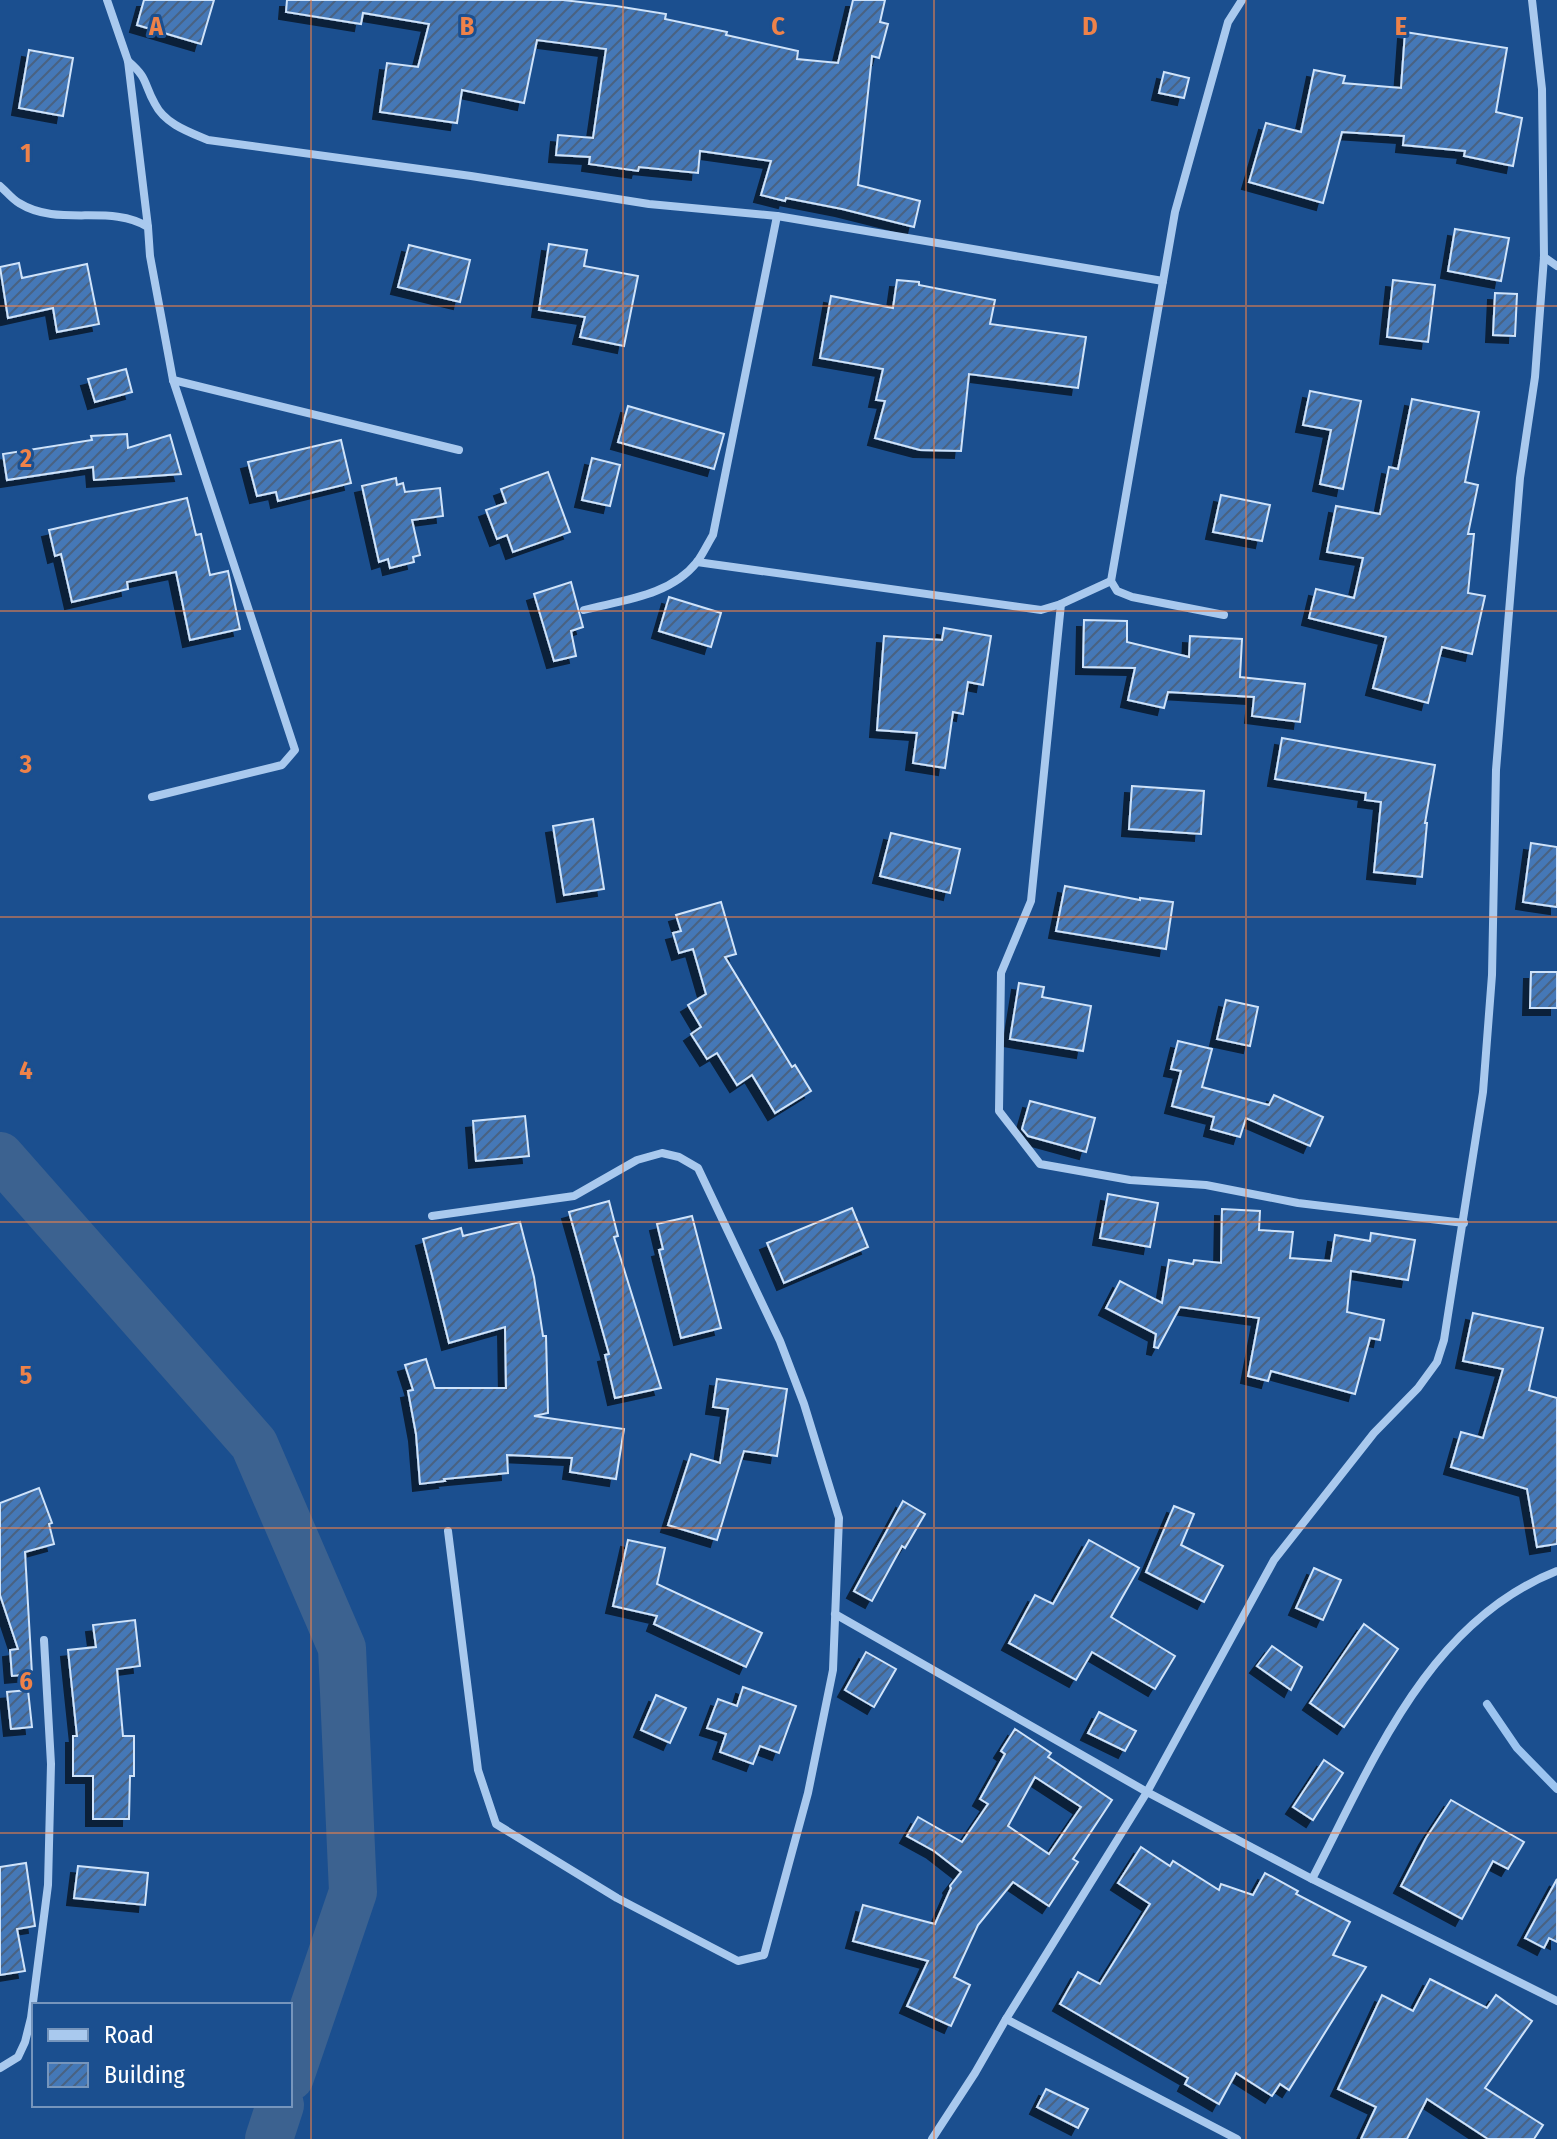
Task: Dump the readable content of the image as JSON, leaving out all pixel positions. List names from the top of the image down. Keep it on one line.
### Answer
{"legend":["Road","Building"],"grid":{"columns":["A","B","C","D","E"],"rows":["1","2","3","4","5","6"]}}
